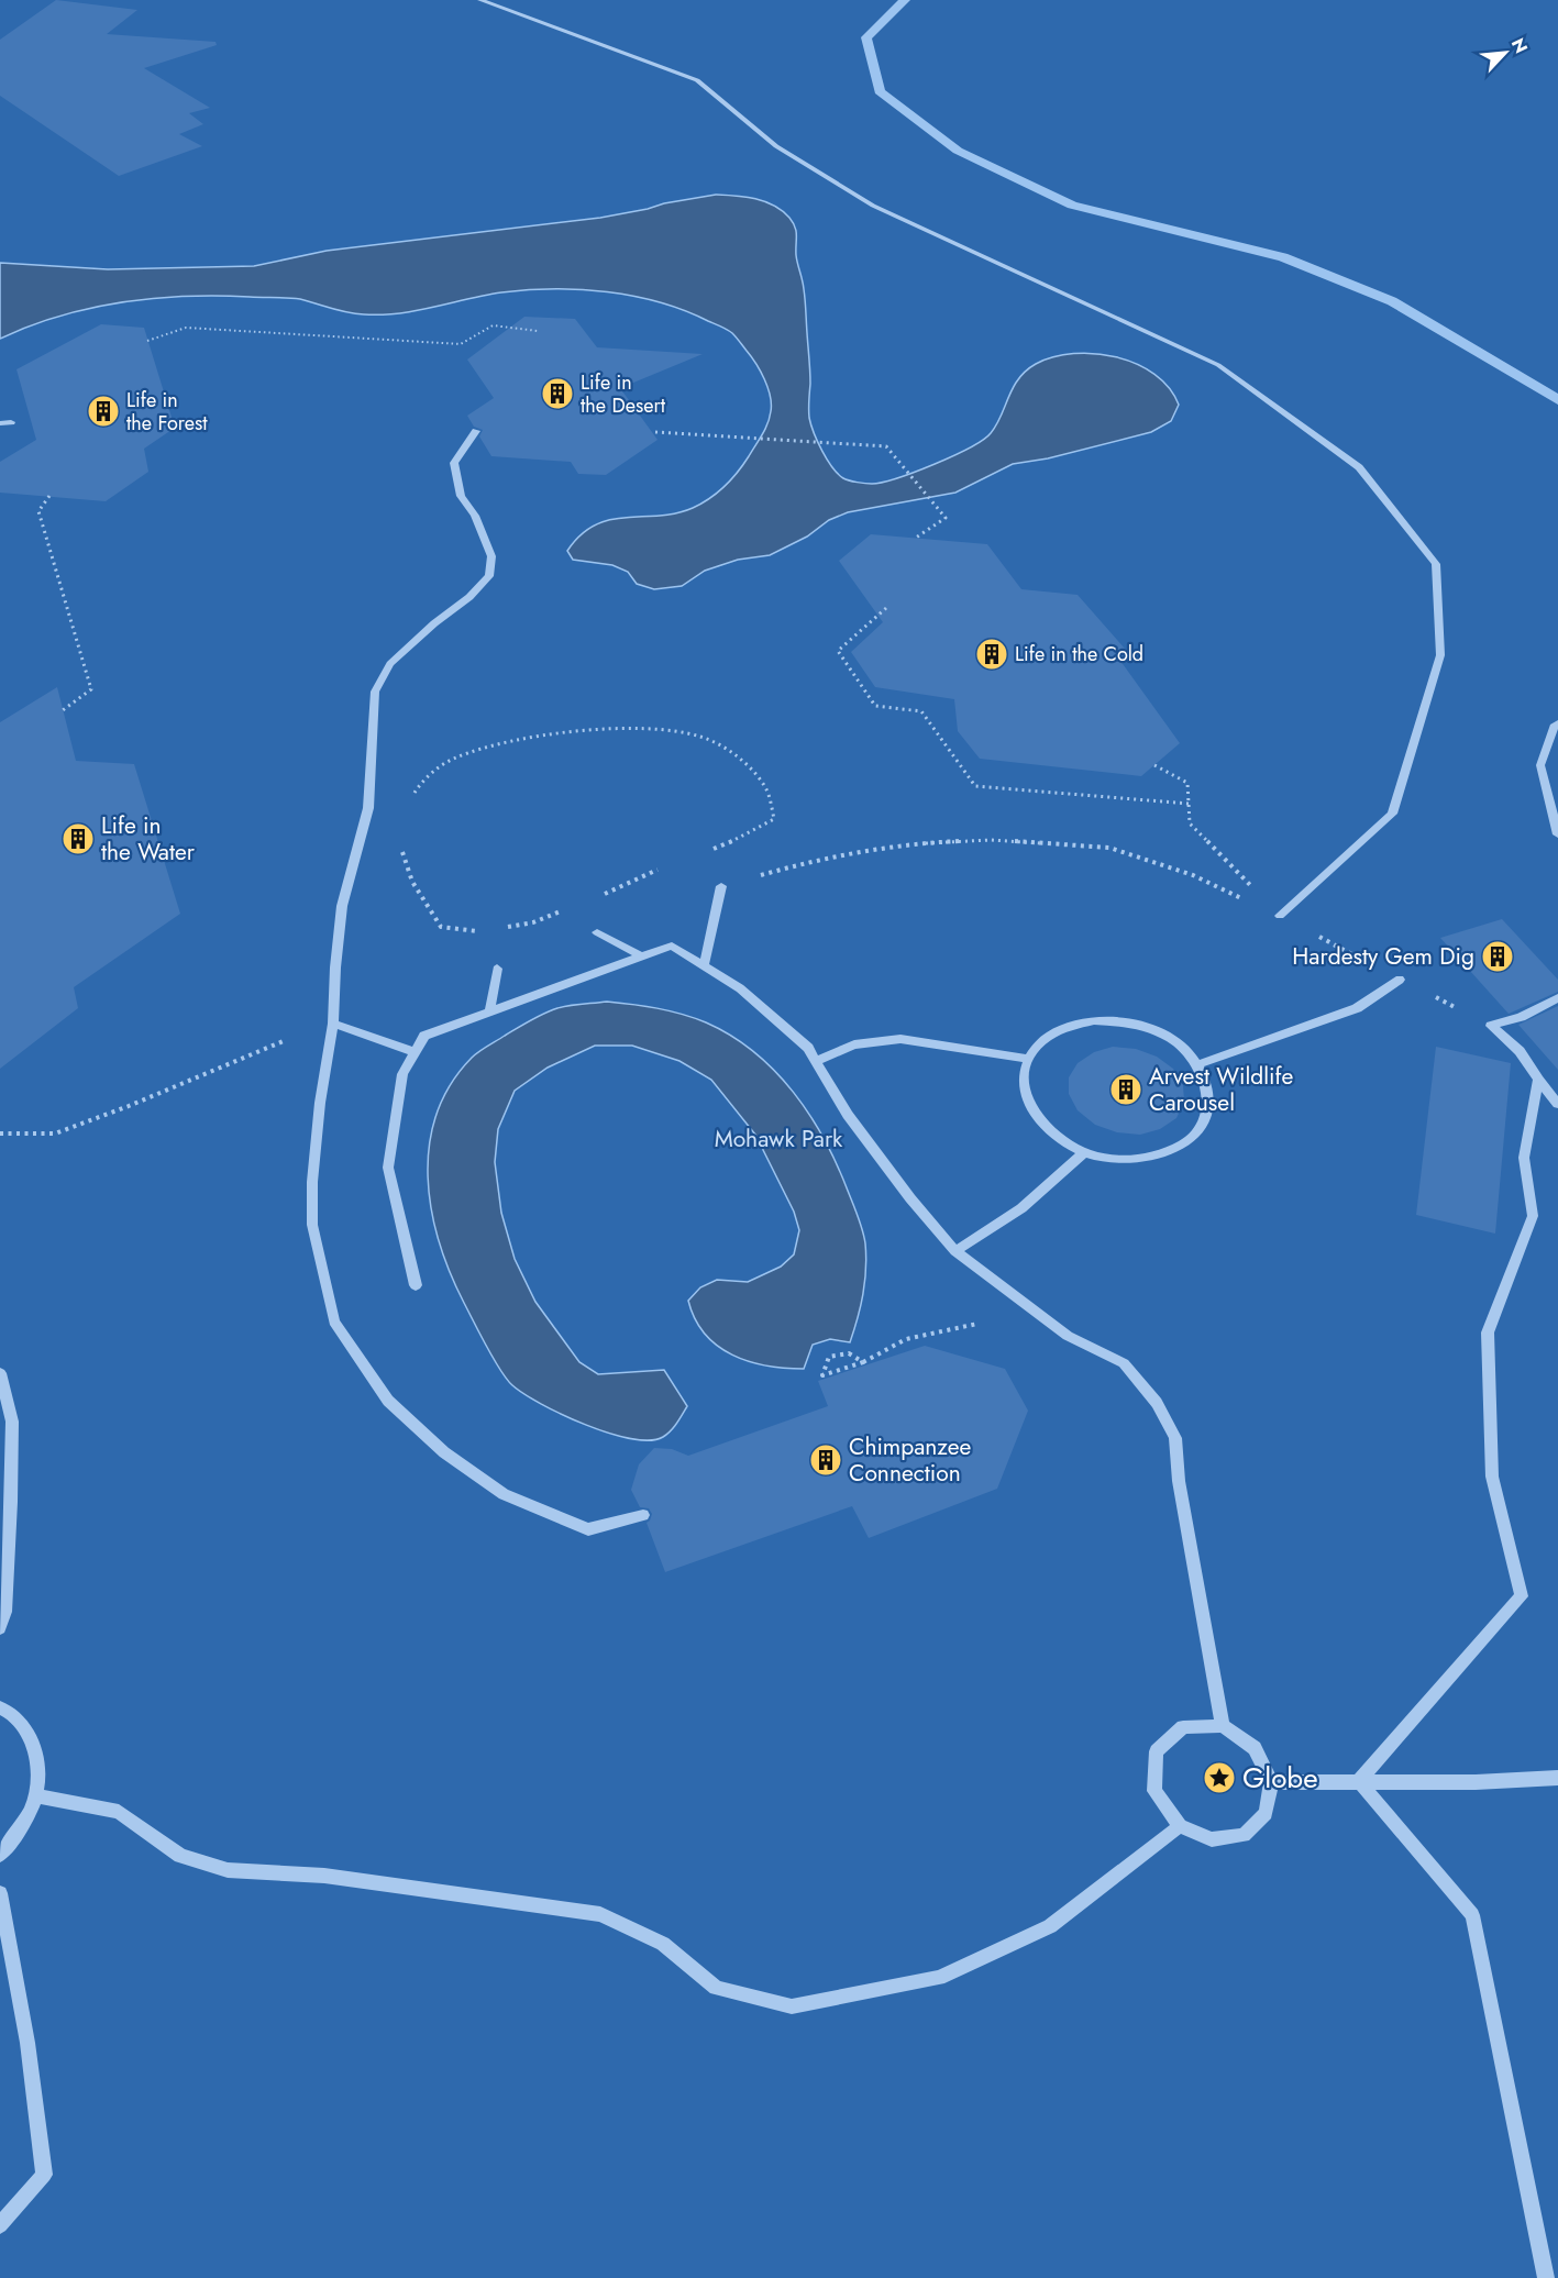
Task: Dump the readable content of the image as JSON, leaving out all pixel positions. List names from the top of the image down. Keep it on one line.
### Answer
{"parks":["Mohawk Park"],"places":{"building":["Life in the Desert","Life in the Forest","Life in the Cold","Life in the Water","Hardesty Gem Dig","Arvest Wildlife Carousel","Chimpanzee Connection"],"place":["Globe"]},"north":"top right"}
